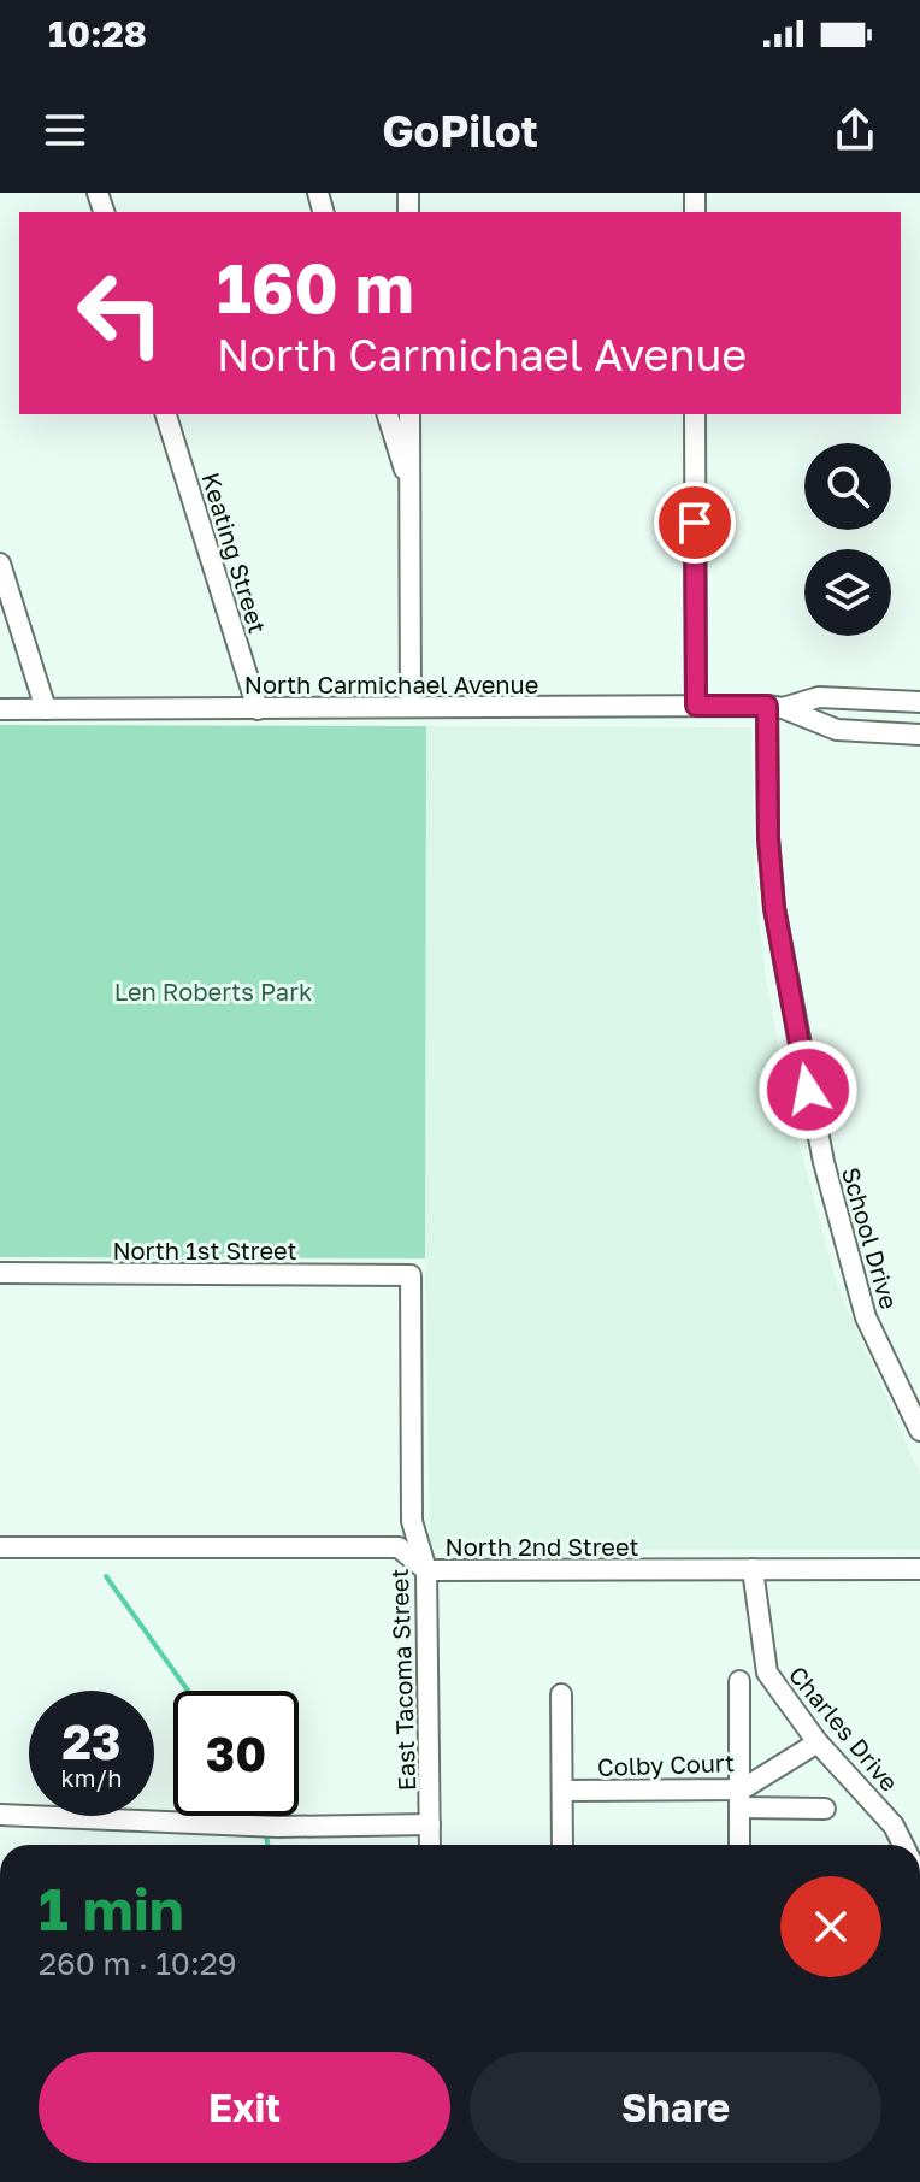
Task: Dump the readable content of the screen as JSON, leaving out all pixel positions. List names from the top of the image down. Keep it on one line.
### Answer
{"streets":{"street":["Keating Street","North Carmichael Avenue","School Drive","North 1st Street","North 2nd Street","East Tacoma Street","Charles Drive","Colby Court"]},"crossings":[["Keating Street","North Carmichael Avenue"],["North Carmichael Avenue","School Drive"],["North 1st Street","East Tacoma Street"],["North 2nd Street","East Tacoma Street"],["North 2nd Street","Charles Drive"],["Charles Drive","Colby Court"]],"parks":["Len Roberts Park"],"page":{"status":"10:28","header":"GoPilot","turn":["160 m","North Carmichael Avenue"],"speed":"23 km/h","limit":"30","heading":["1 min","260 m · 10:29"],"buttons":["Exit","Share"]}}
